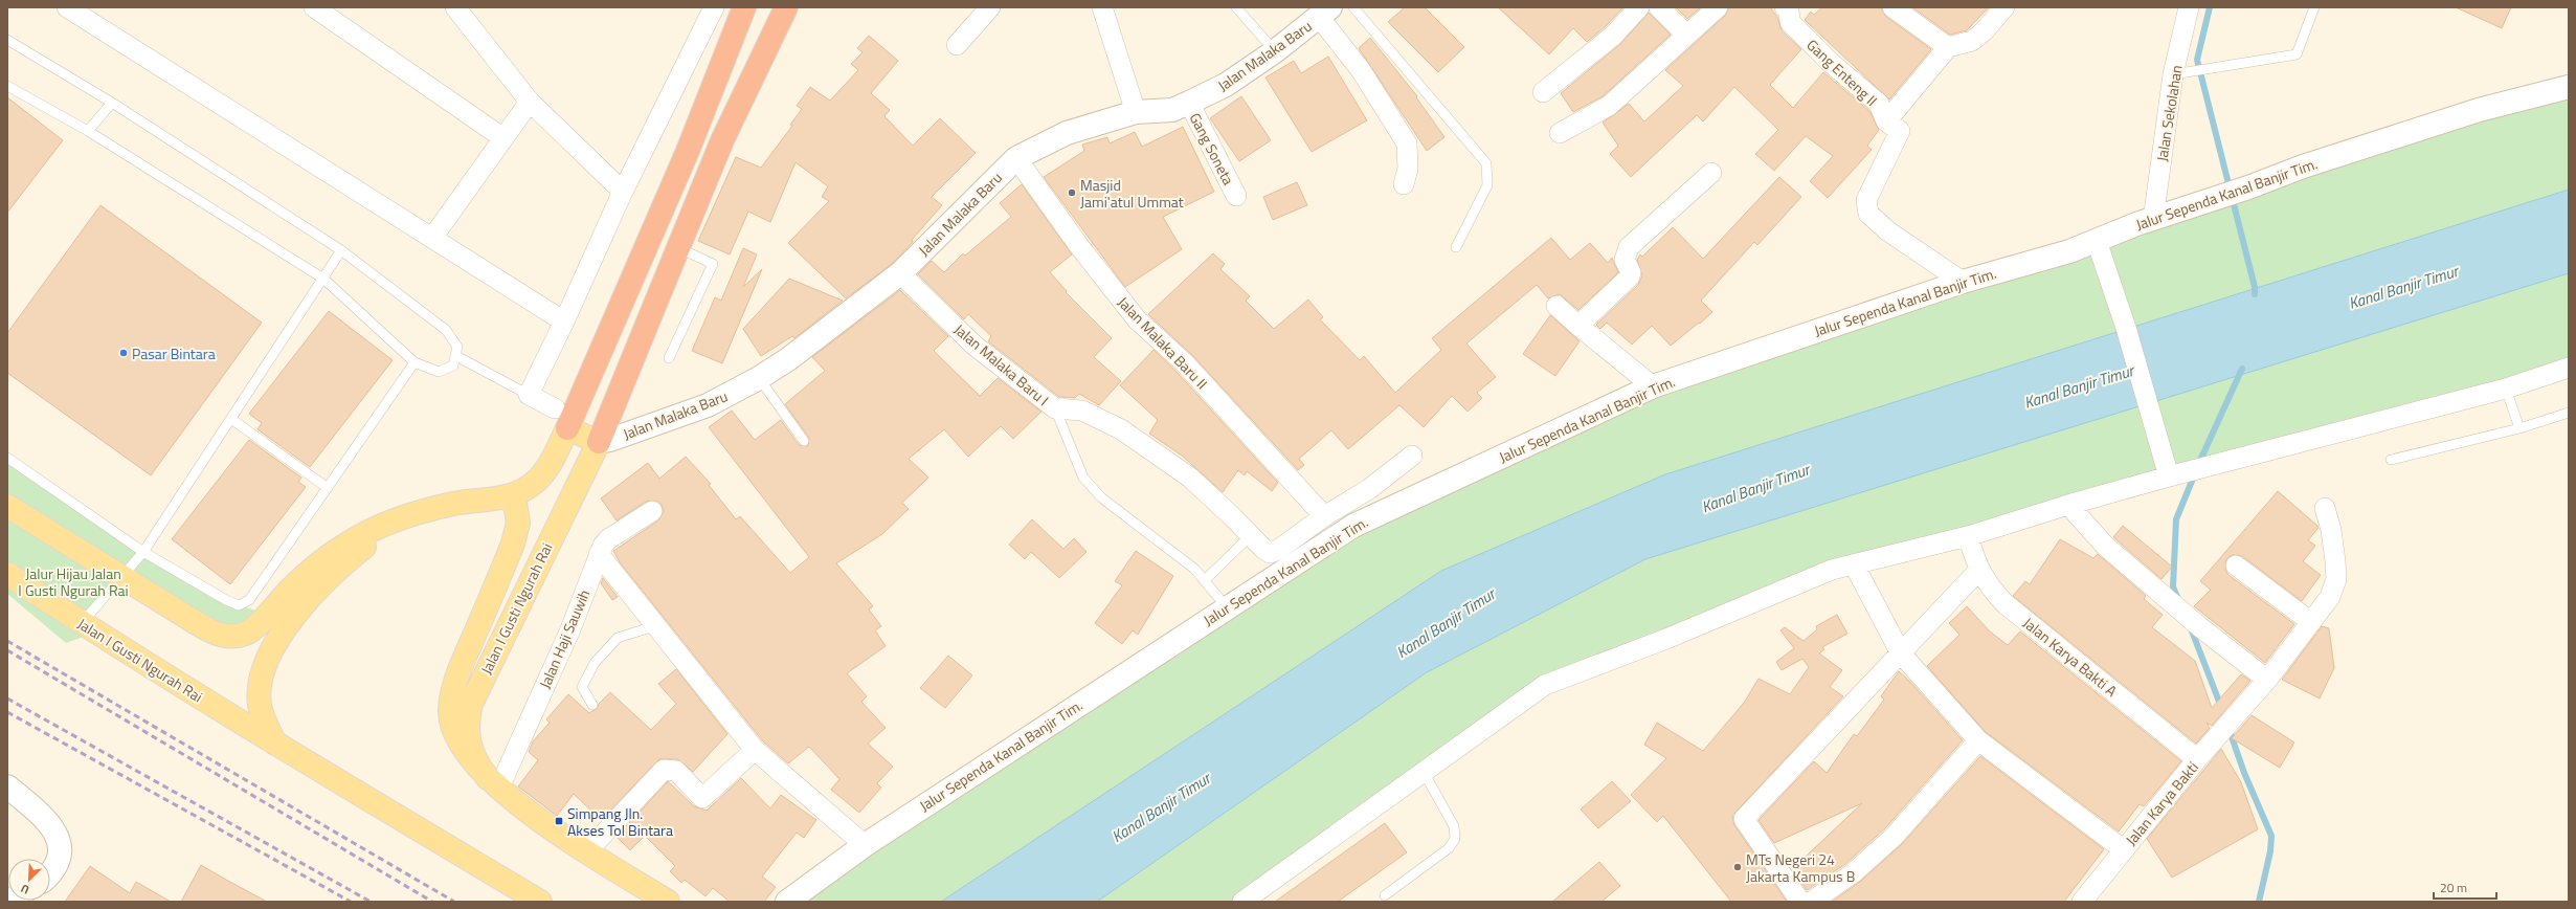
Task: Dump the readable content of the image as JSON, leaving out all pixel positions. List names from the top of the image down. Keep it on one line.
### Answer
{"streets":{"main road":["Jalan I Gusti Ngurah Rai"],"street":["Jalan Malaka Baru","Gang Enteng II","Jalan Sekolahan","Gang Soneta","Jalur Sependa Kanal Banjir Tim.","Jalan Malaka Baru II","Jalan Malaka Baru I","Jalan Haji Sauwih","Jalan Karya Bakti A","Jalan Karya Bakti"]},"crossings":[["Jalan Malaka Baru","Gang Soneta"],["Jalan Malaka Baru","Jalan Malaka Baru II"],["Jalan Malaka Baru","Jalan Malaka Baru I"],["Jalan Malaka Baru","Jalan I Gusti Ngurah Rai"],["Gang Enteng II","Jalur Sependa Kanal Banjir Tim."],["Jalan Sekolahan","Jalur Sependa Kanal Banjir Tim."],["Jalur Sependa Kanal Banjir Tim.","Jalan Malaka Baru I"],["Jalan I Gusti Ngurah Rai","Jalan Haji Sauwih"],["Jalan Karya Bakti A","Jalan Karya Bakti"]],"water":["Kanal Banjir Timur"],"parks":["Jalur Hijau Jalan I Gusti Ngurah Rai"],"places":{"other":["Masjid Jami'atul Ummat","Pasar Bintara","MTs Negeri 24 Jakarta Kampus B"],"transit":["Simpang Jln. Akses Tol Bintara"]},"scale_bar":"20 m","north":"bottom left"}
